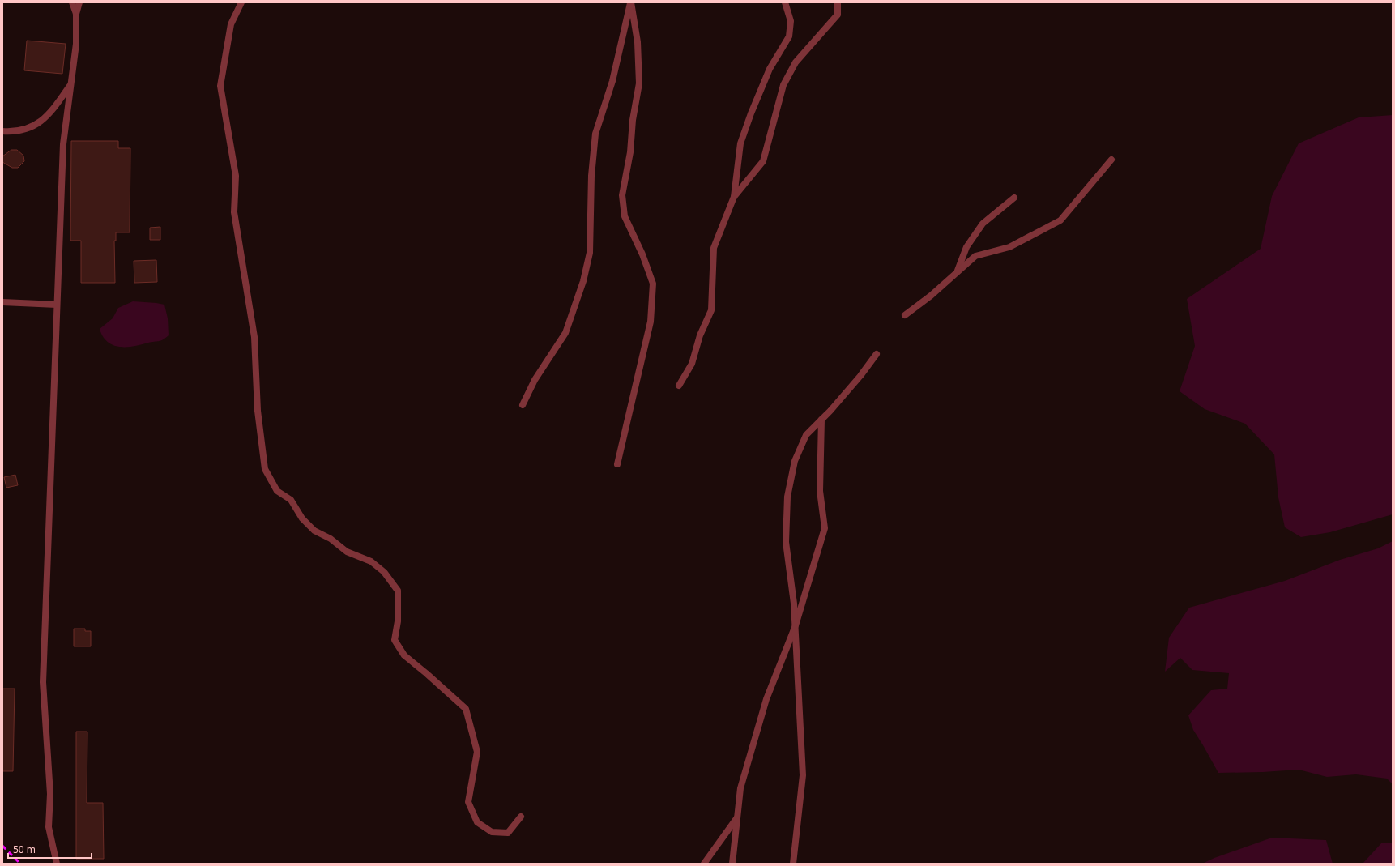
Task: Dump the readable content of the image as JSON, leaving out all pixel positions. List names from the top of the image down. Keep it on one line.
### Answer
{"scale_bar":"50 m"}
